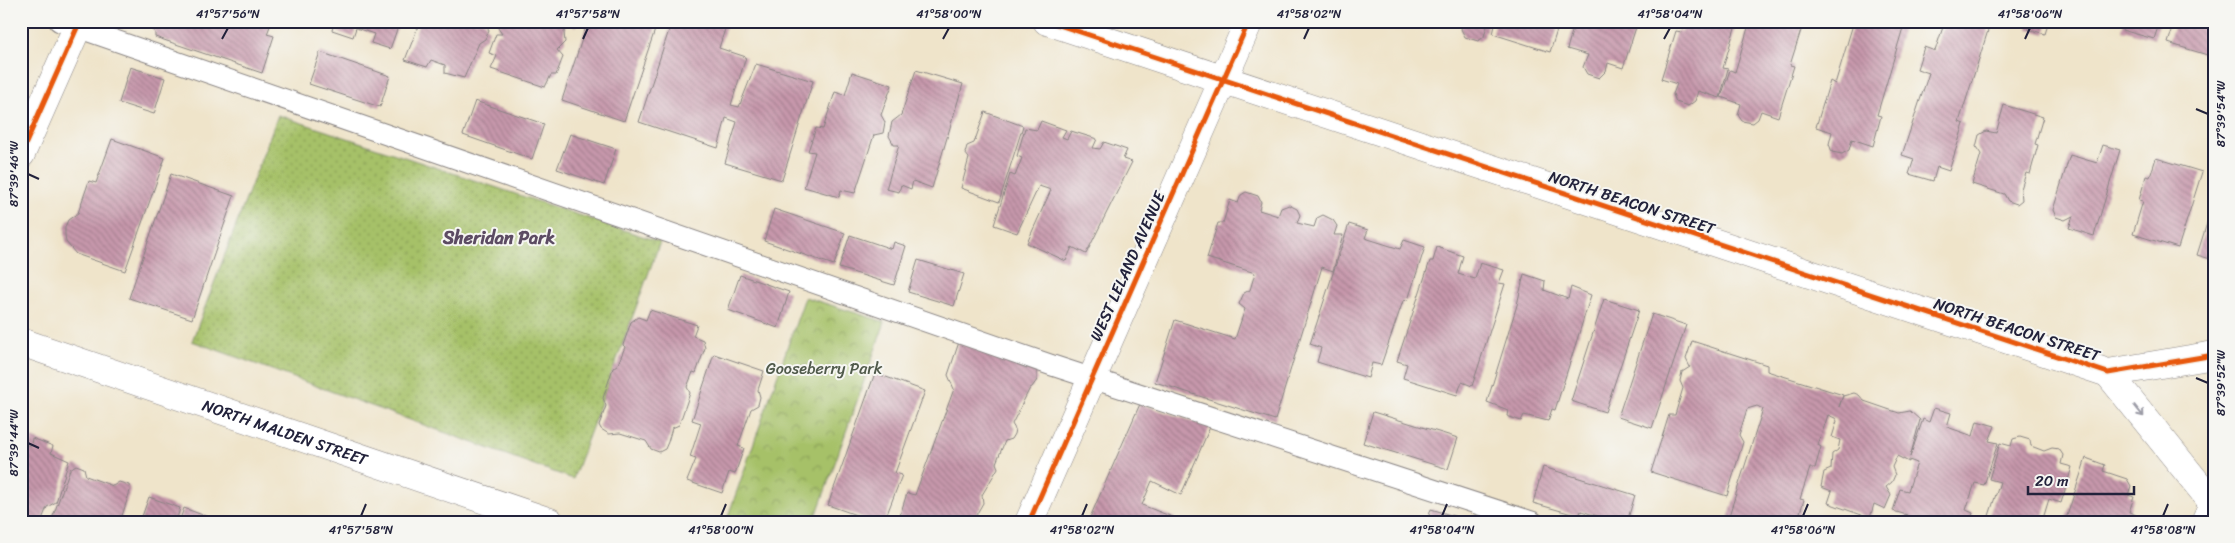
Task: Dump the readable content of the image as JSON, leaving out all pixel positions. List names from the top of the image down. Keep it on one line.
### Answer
{"streets":{"street":["NORTH BEACON STREET","WEST LELAND AVENUE","NORTH MALDEN STREET"]},"crossings":[["NORTH BEACON STREET","WEST LELAND AVENUE"]],"districts":["Sheridan Park"],"parks":["Gooseberry Park"],"scale_bar":"20 m","coordinates":["41°57'56\"N","41°57'58\"N","41°58'00\"N","41°58'02\"N","41°58'04\"N","41°58'06\"N","87°39'54\"W","87°39'46\"W","87°39'52\"W","87°39'44\"W","41°58'08\"N"]}
